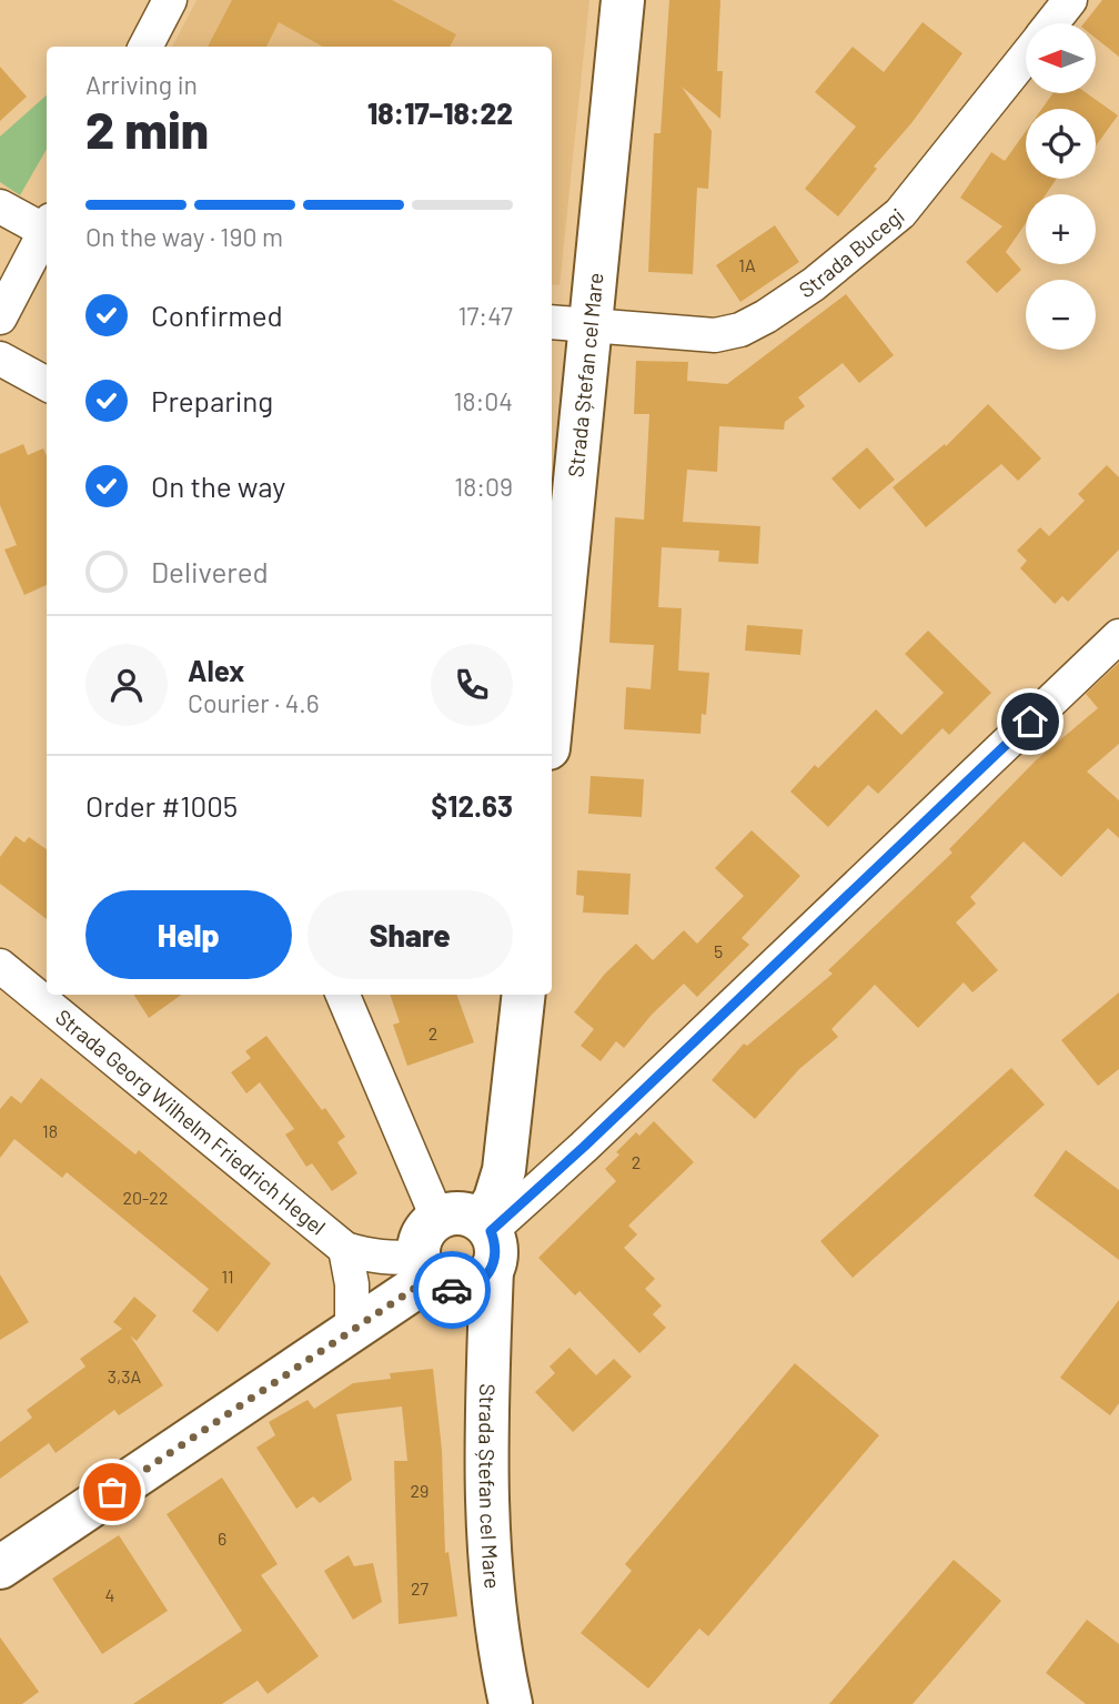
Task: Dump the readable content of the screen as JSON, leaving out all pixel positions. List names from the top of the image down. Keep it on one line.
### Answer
{"streets":{"main road":["Strada Ștefan cel Mare"],"street":["Strada Bucegi","Strada Georg Wilhelm Friedrich Hegel"]},"crossings":[["Strada Bucegi","Strada Ștefan cel Mare"],["Strada Ștefan cel Mare","Strada Georg Wilhelm Friedrich Hegel"]],"house_numbers":["1A","5","2","18","2","20-22","11","3,3A","29","6","27","4"],"north":"left","page":{"map_buttons":["+","−"],"heading":["2 min","Arriving in","18:17–18:22"],"panel":["Alex","Courier · 4.6","Order #1005","$12.63"],"bar":"On the way · 190 m","list":[["Confirmed","17:47"],["Preparing","18:04"],["On the way","18:09"],"Delivered"],"buttons":["Help","Share"]}}
